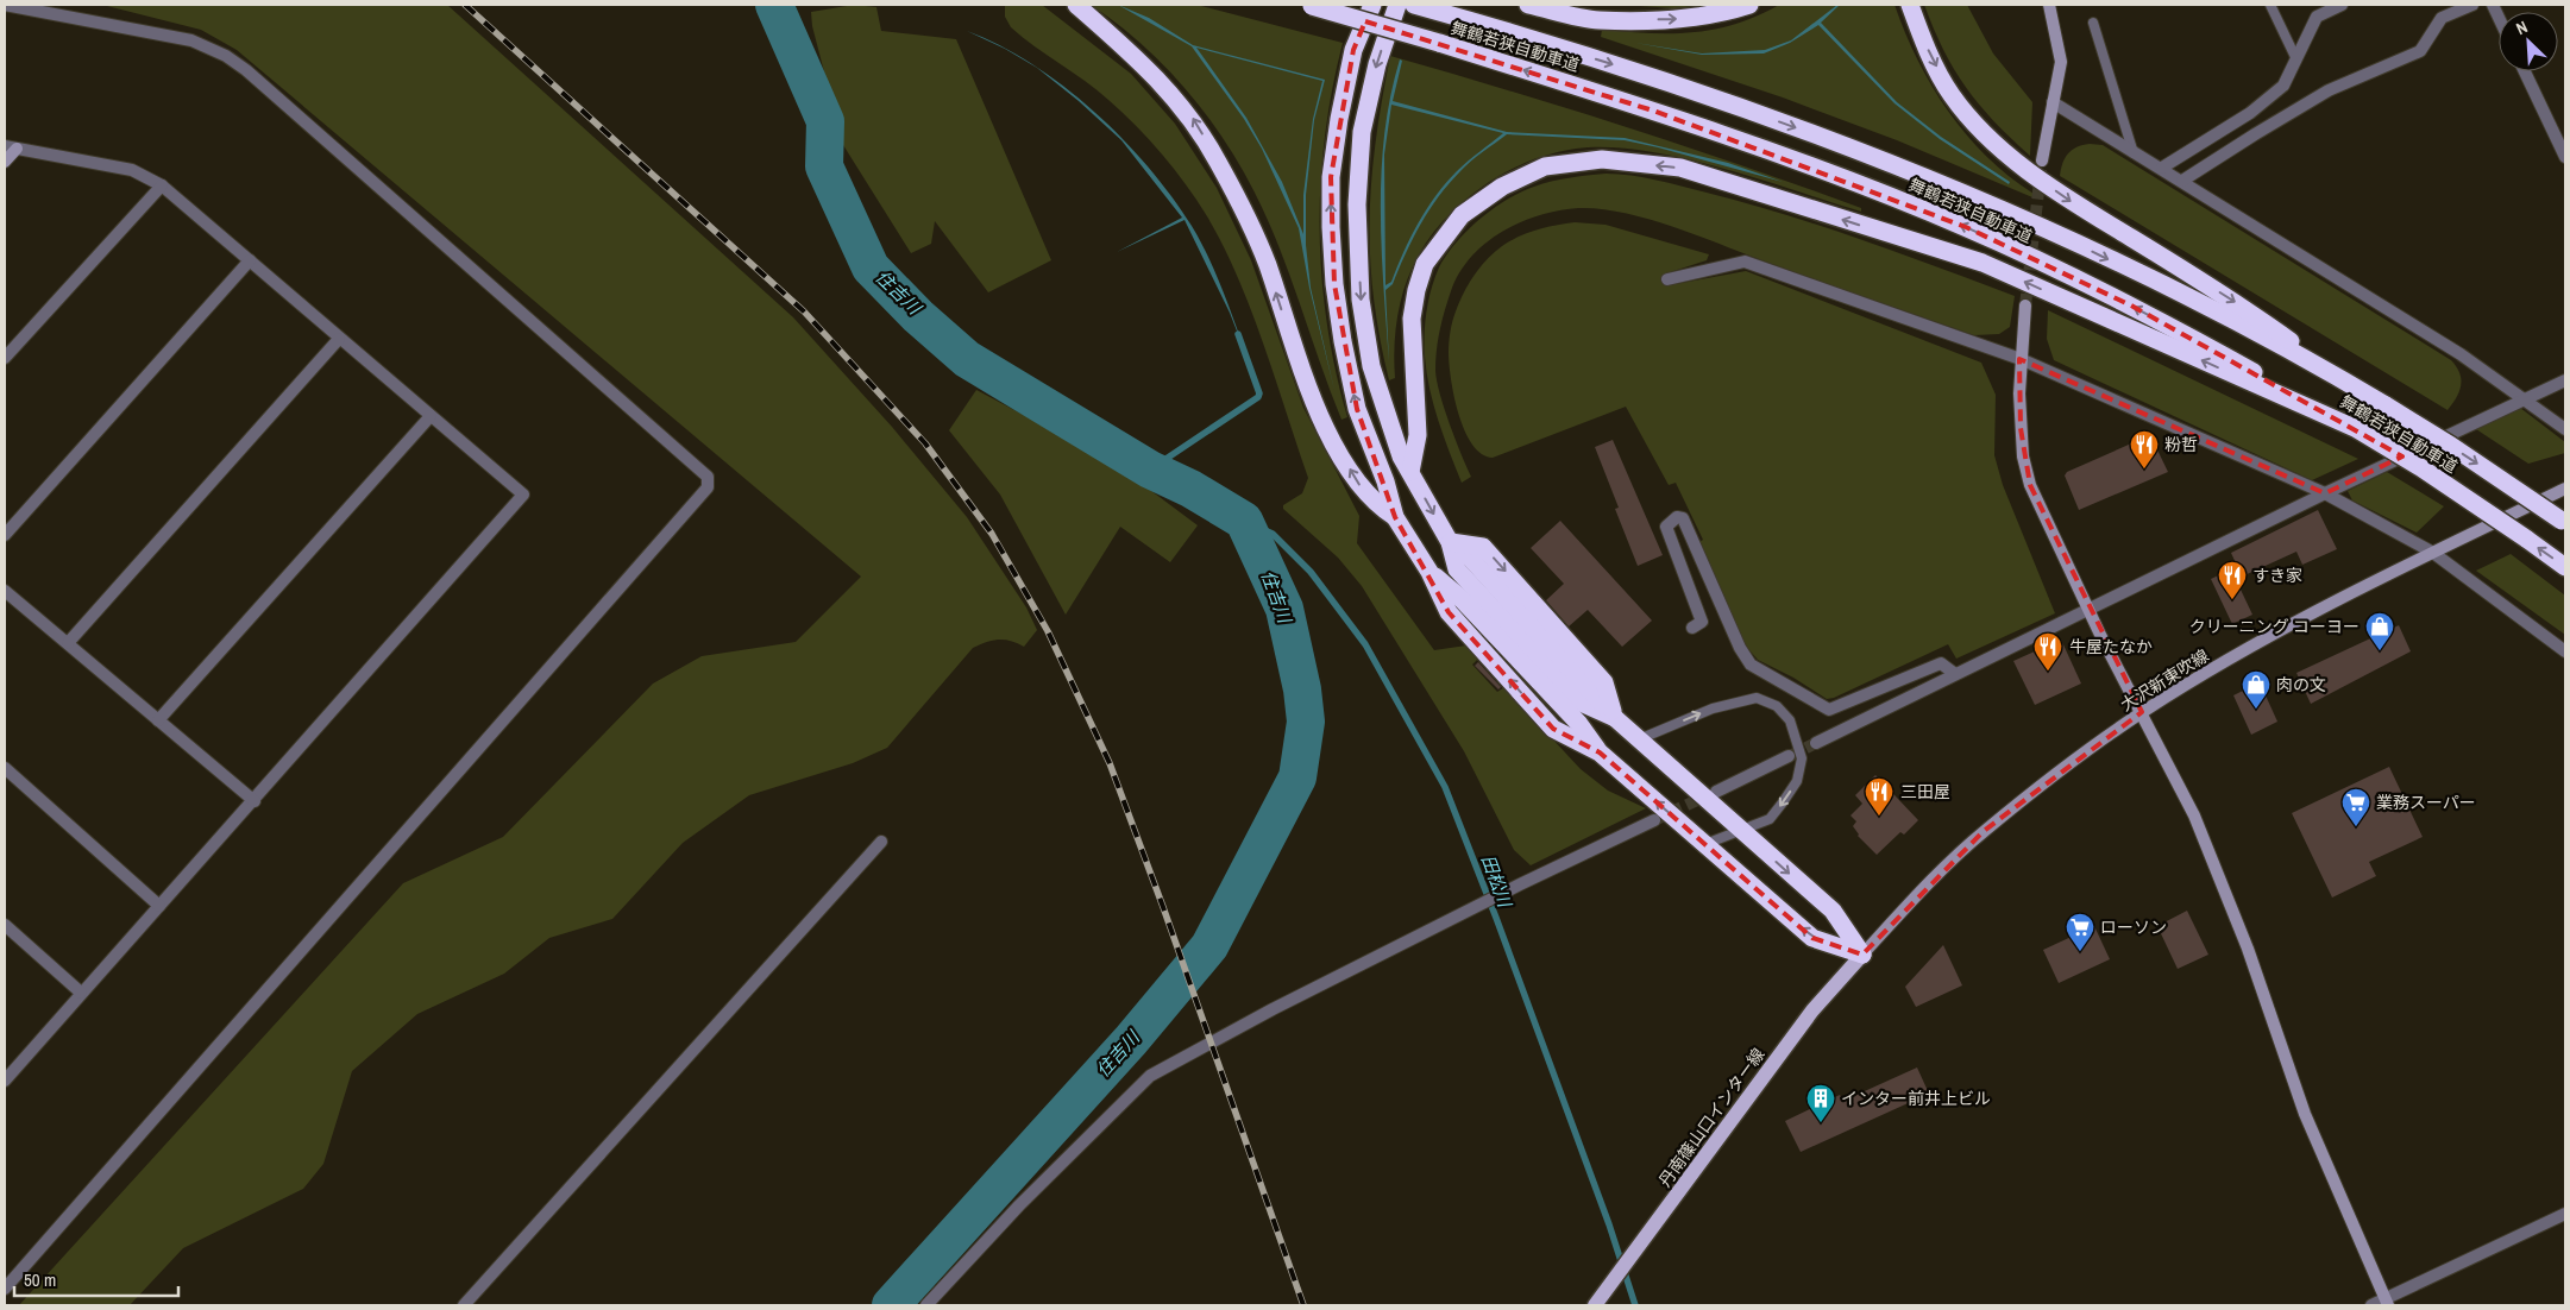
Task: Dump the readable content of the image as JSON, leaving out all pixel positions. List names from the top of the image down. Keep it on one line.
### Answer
{"streets":{"highway":["舞鶴若狭自動車道"],"main road":["丹南篠山口インター線"],"street":["大沢新東吹線"]},"crossings":[["大沢新東吹線","丹南篠山口インター線"]],"water":["住吉川","田松川"],"places":{"restaurant":["粉哲","すき家","牛屋たなか","三田屋"],"shop":["クリーニング コーヨー","肉の文"],"supermarket":["業務スーパー","ローソン"],"building":["インター前井上ビル"]},"scale_bar":"50 m","north":"top left"}
